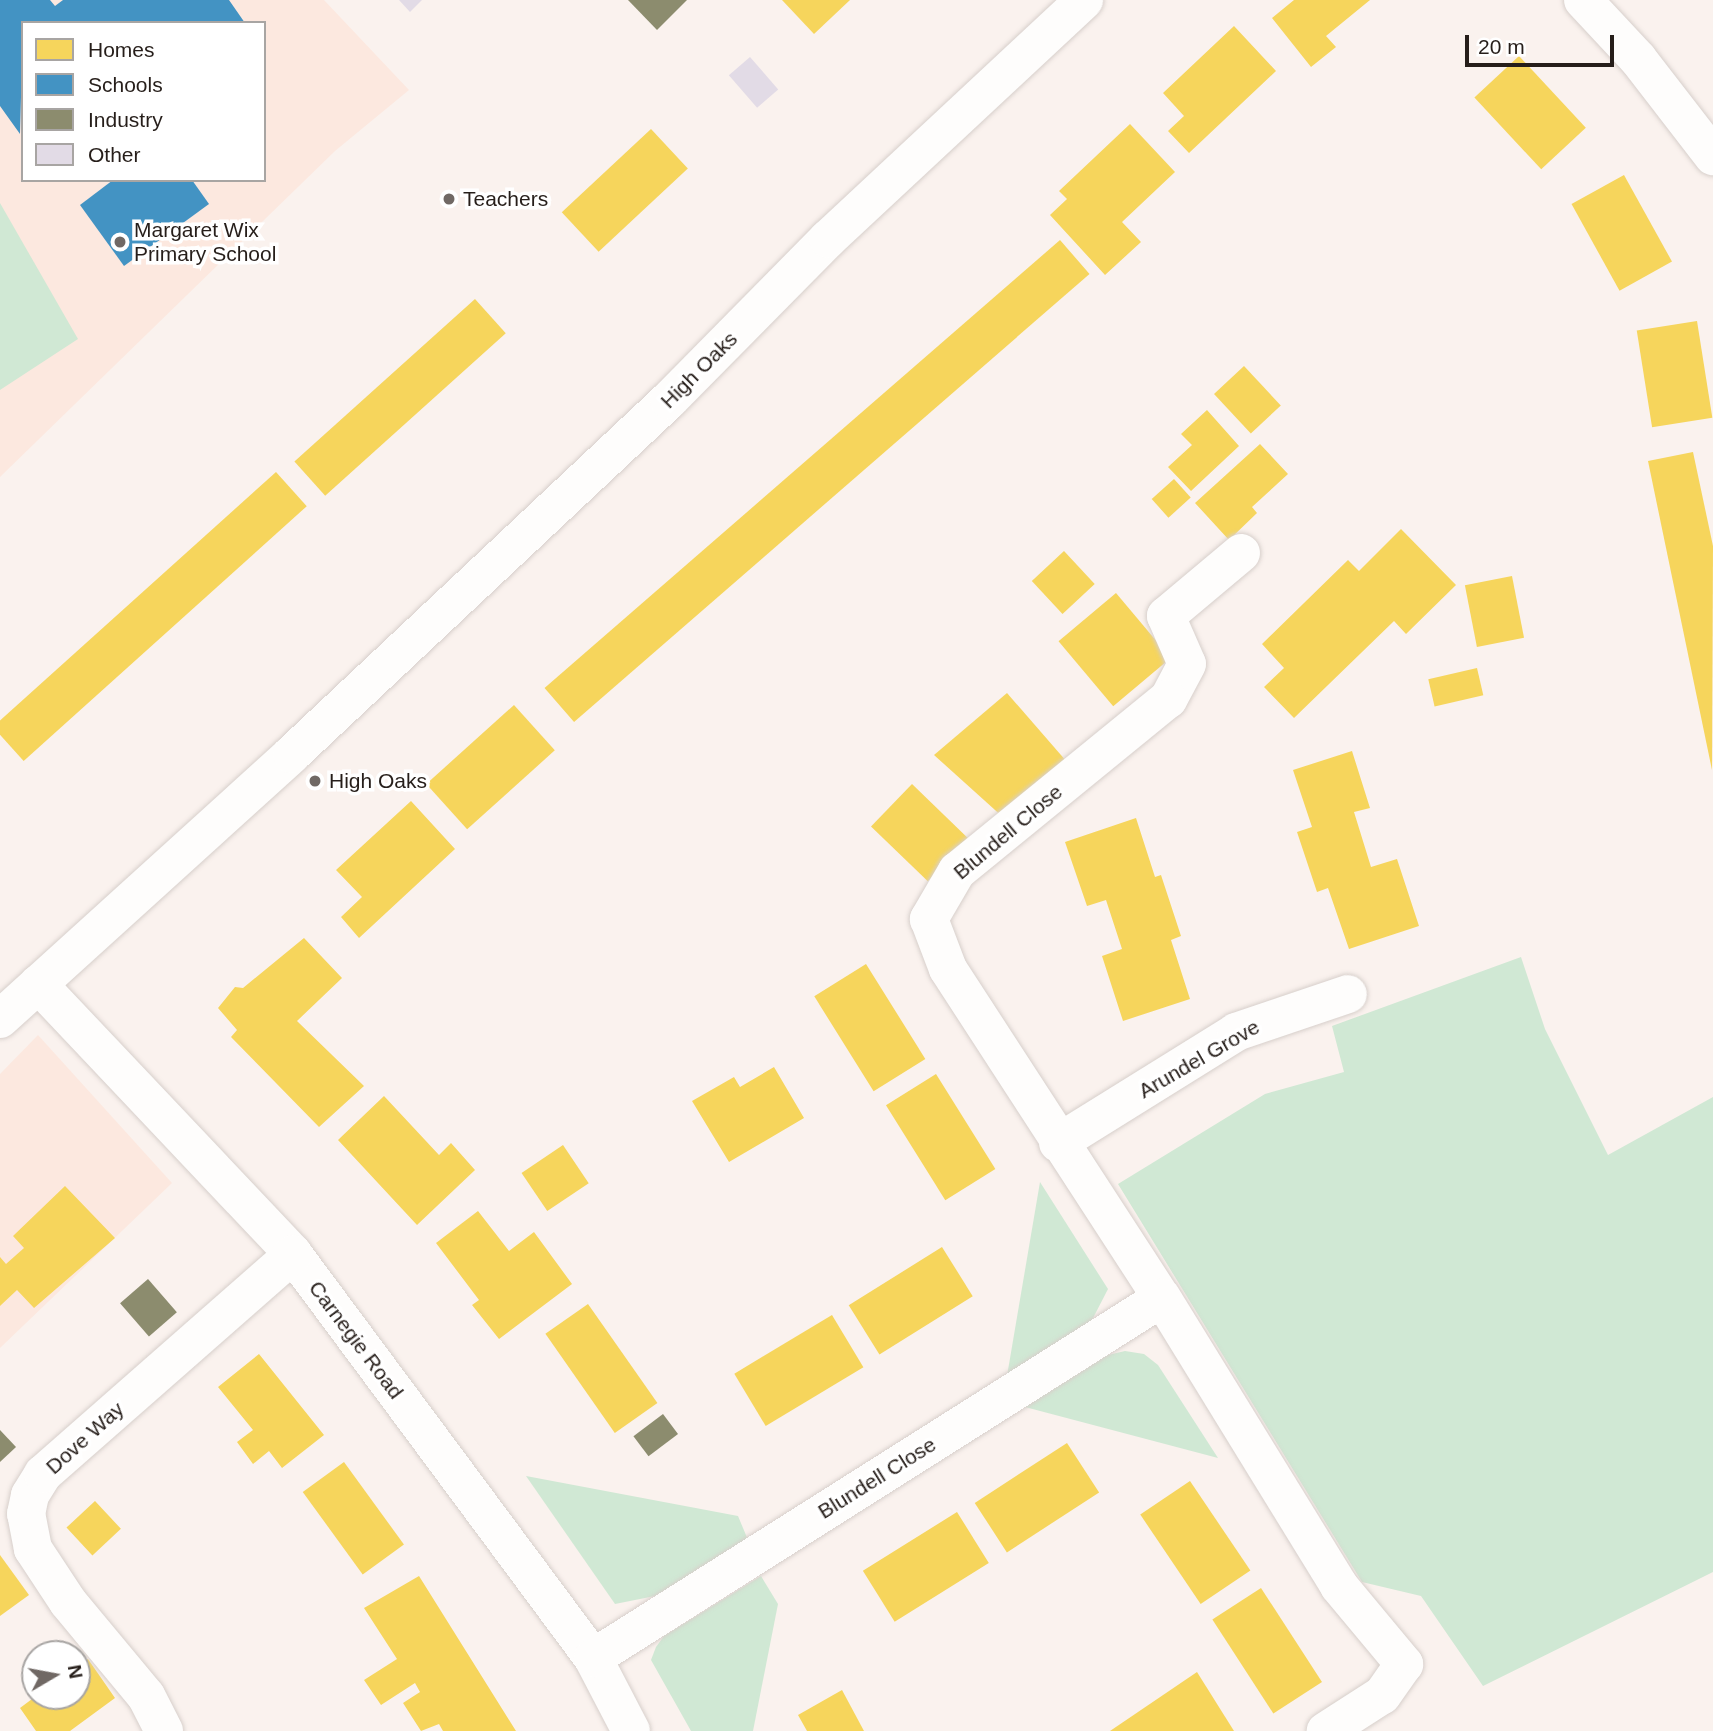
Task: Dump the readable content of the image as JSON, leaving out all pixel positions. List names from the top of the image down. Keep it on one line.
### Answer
{"streets":{"street":["High Oaks","Blundell Close","Arundel Grove","Carnegie Road","Dove Way"]},"crossings":[["High Oaks","Carnegie Road"],["Blundell Close","Arundel Grove"],["Blundell Close","Carnegie Road"],["Carnegie Road","Dove Way"]],"places":["Teachers","Margaret Wix Primary School","High Oaks"],"legend":["Homes","Schools","Industry","Other"],"scale_bar":"20 m","north":"right"}
